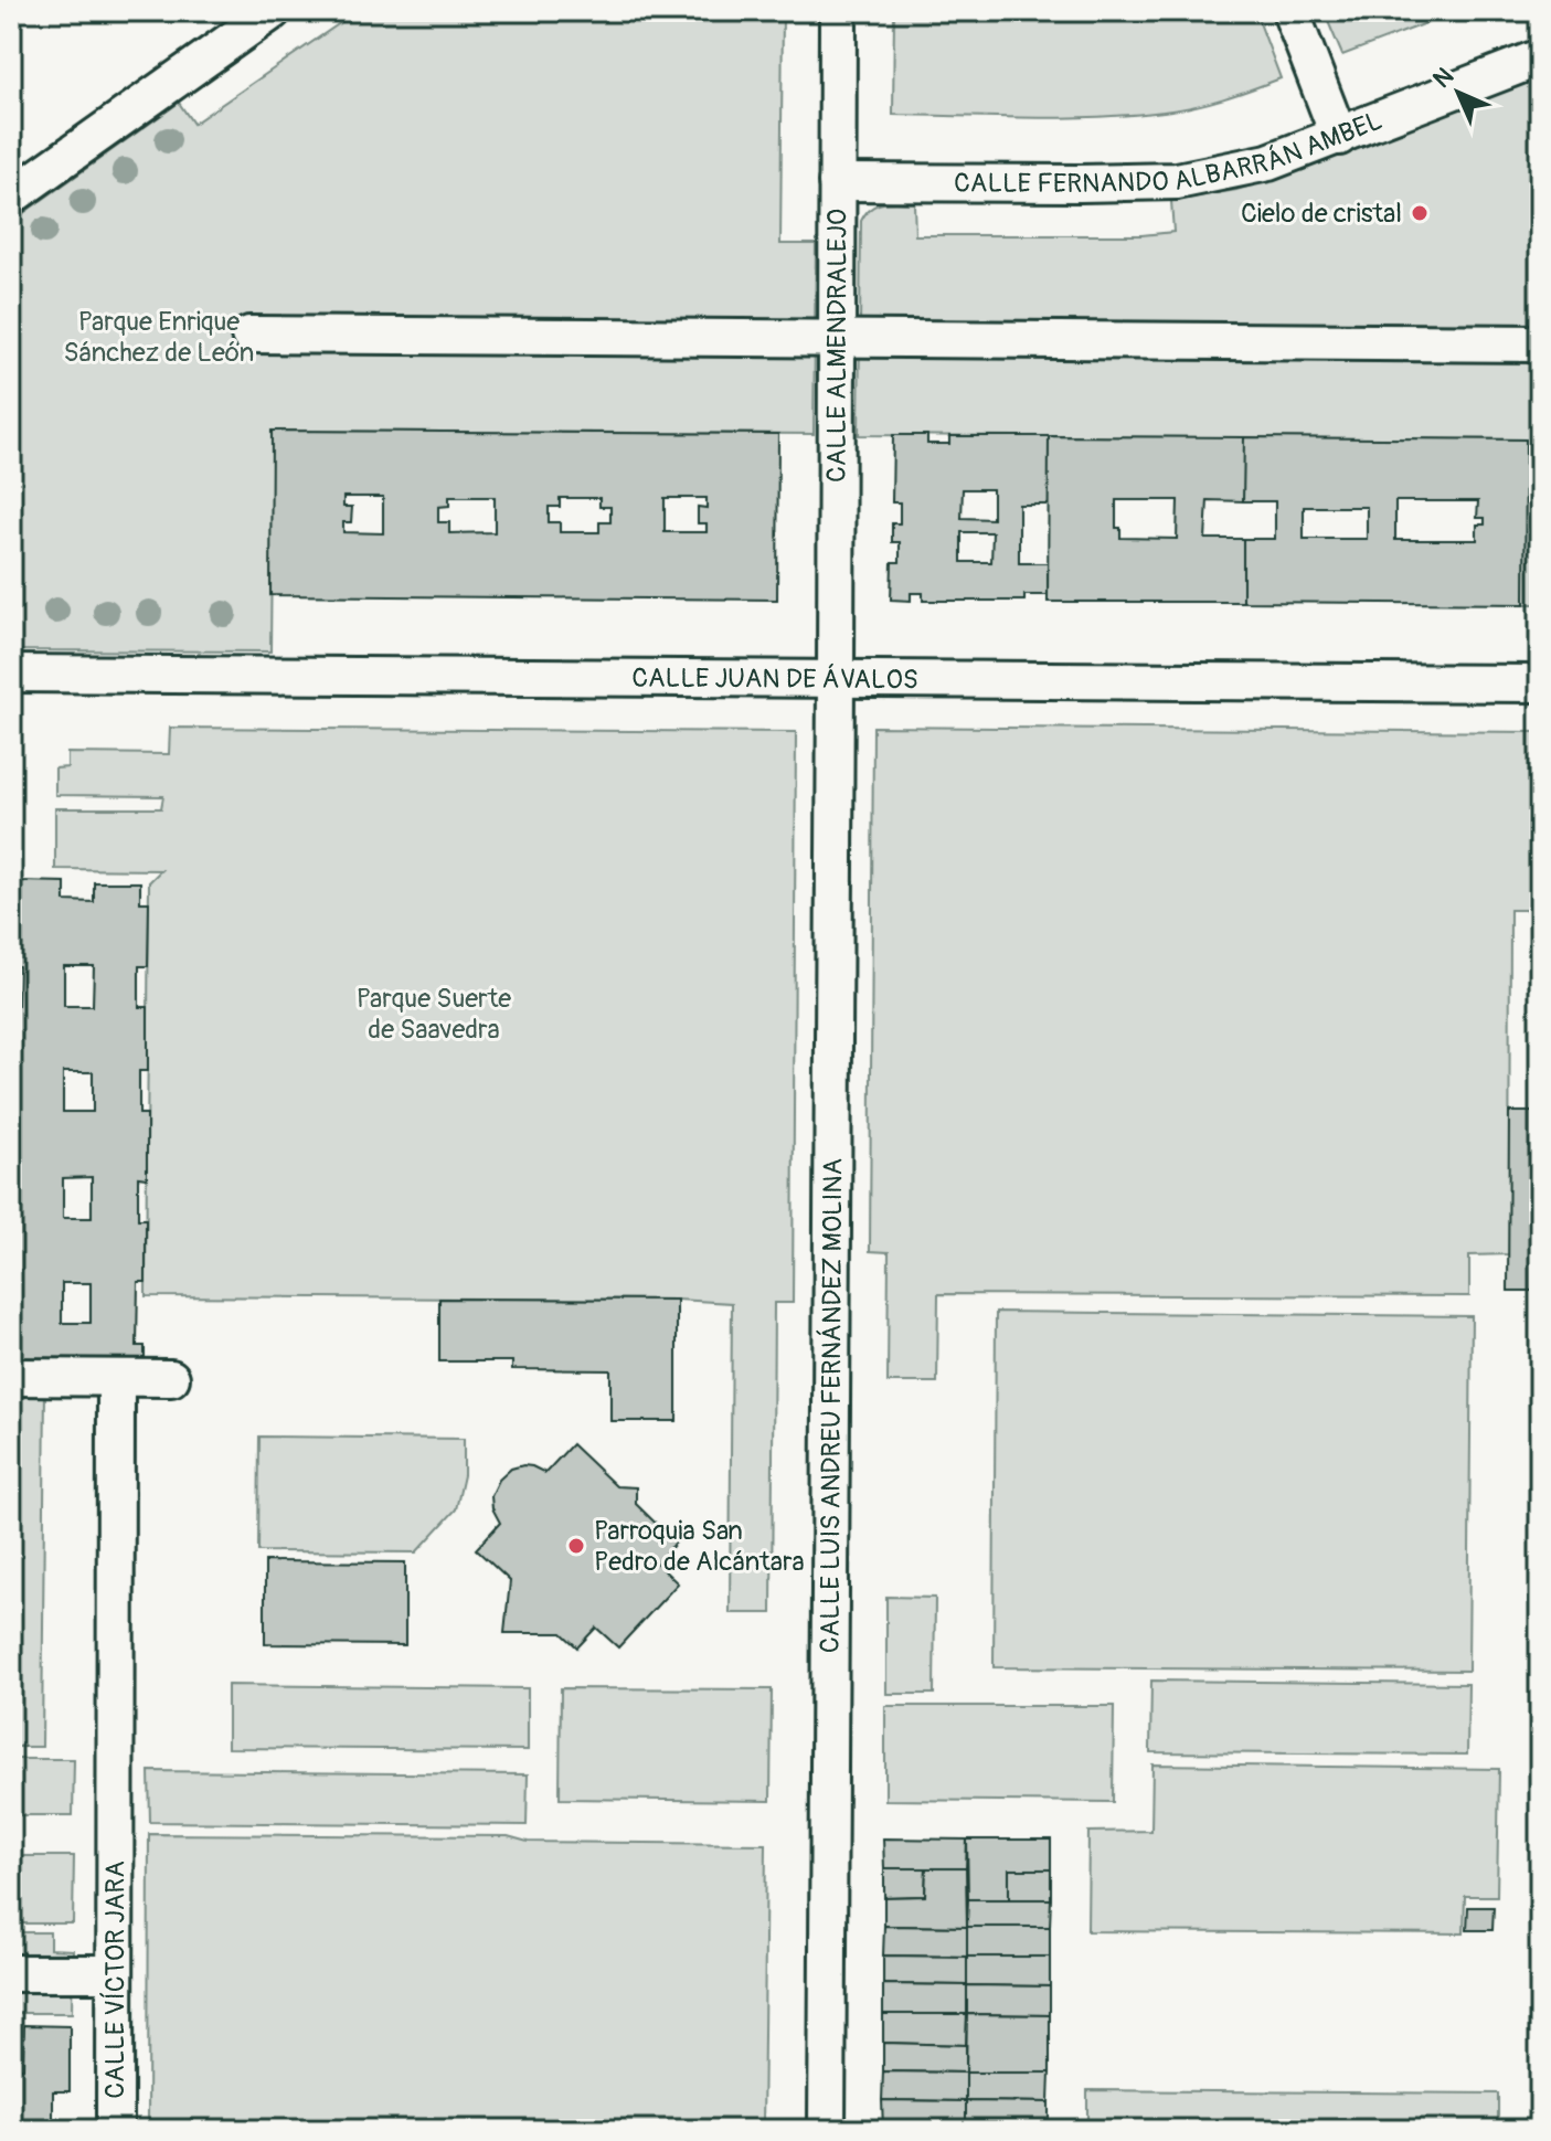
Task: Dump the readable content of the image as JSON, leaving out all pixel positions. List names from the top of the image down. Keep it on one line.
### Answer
{"streets":{"street":["CALLE FERNANDO ALBARRÁN AMBEL","CALLE ALMENDRALEJO","CALLE JUAN DE ÁVALOS","CALLE LUIS ANDREU FERNÁNDEZ MOLINA","CALLE VÍCTOR JARA"]},"crossings":[["CALLE FERNANDO ALBARRÁN AMBEL","CALLE ALMENDRALEJO"],["CALLE ALMENDRALEJO","CALLE JUAN DE ÁVALOS"],["CALLE ALMENDRALEJO","CALLE LUIS ANDREU FERNÁNDEZ MOLINA"],["CALLE JUAN DE ÁVALOS","CALLE LUIS ANDREU FERNÁNDEZ MOLINA"]],"parks":["Parque Enrique Sánchez de León","Parque Suerte de Saavedra"],"places":["Cielo de cristal","Parroquia San Pedro de Alcántara"],"north":"top left"}
